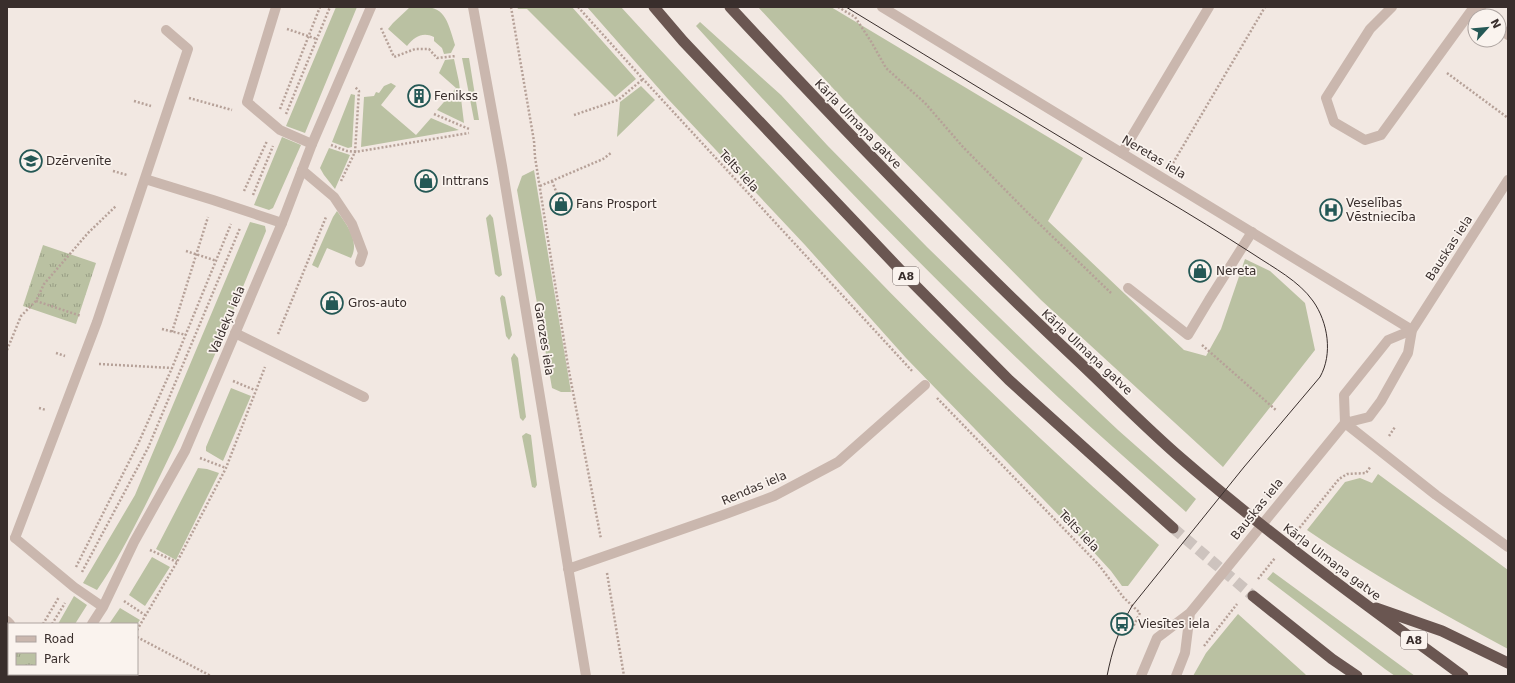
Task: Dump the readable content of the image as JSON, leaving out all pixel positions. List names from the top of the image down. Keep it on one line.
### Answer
{"streets":{"highway":["Kārļa Ulmaņa gatve","A8"],"street":["Neretas iela","Bauskas iela","Valdeķu iela","Garozes iela","Rendas iela"],"path":["Telts iela"]},"crossings":[["Neretas iela","Bauskas iela"],["Garozes iela","Rendas iela"]],"places":{"building":["Fenikss"],"school or university":["Dzērvenīte"],"shop":["Inttrans","Fans Prosport","Nereta","Gros-auto"],"hospital":["Veselības Vēstniecība"],"bus stop":["Viesītes iela"]},"legend":["Road","Park"],"north":"top right"}
